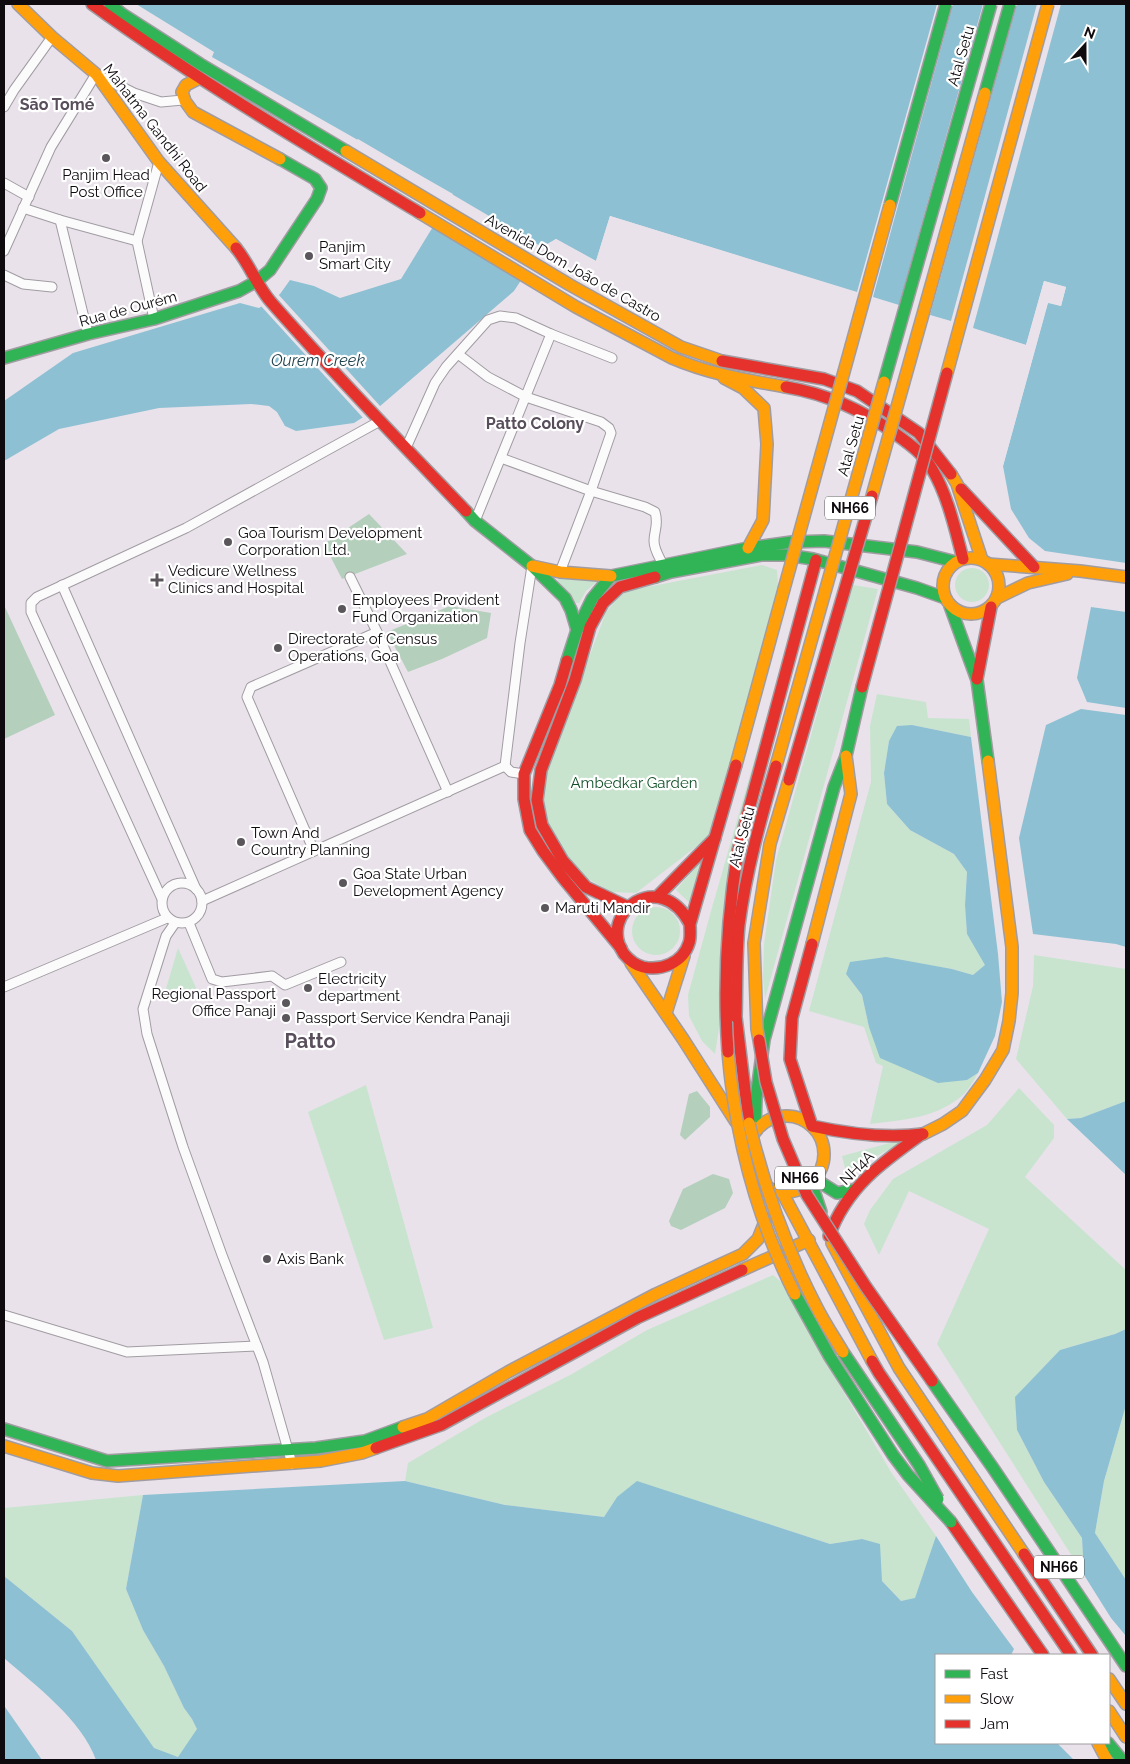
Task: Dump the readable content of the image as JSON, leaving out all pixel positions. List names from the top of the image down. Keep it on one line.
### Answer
{"streets":{"main road":["Atal Setu","Mahatma Gandhi Road","Avenida Dom João de Castro","Rua de Ourém","NH66","NH4A"]},"crossings":[["Atal Setu","NH66"],["Mahatma Gandhi Road","Rua de Ourém"]],"districts":["São Tomé","Patto Colony","Patto"],"water":["Ourem Creek"],"parks":["Ambedkar Garden"],"places":{"other":["Panjim Head Post Office","Panjim Smart City","Goa Tourism Development Corporation Ltd.","Employees Provident Fund Organization","Directorate of Census Operations, Goa","Town And Country Planning","Goa State Urban Development Agency","Maruti Mandir","Electricity department","Regional Passport Office Panaji","Passport Service Kendra Panaji","Axis Bank"],"health":["Vedicure Wellness Clinics and Hospital"]},"legend":["Fast","Slow","Jam"],"north":"top"}
